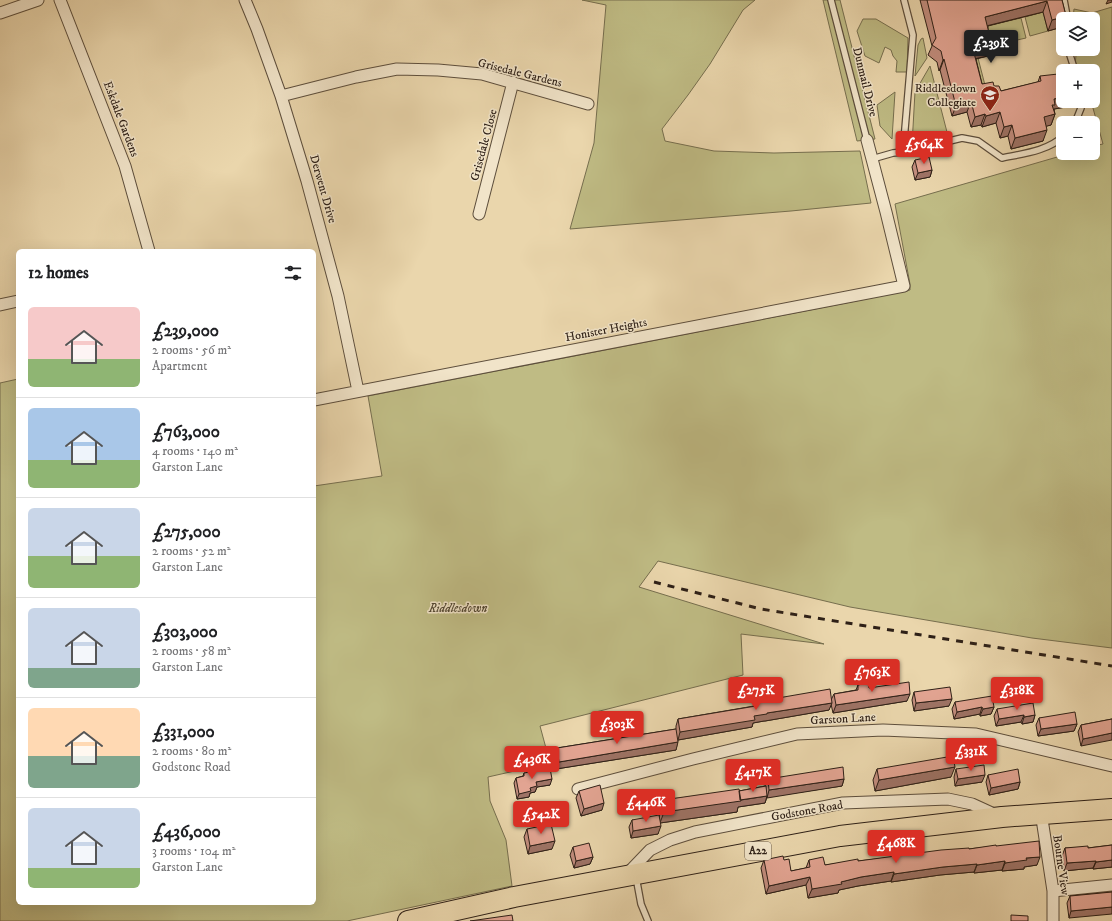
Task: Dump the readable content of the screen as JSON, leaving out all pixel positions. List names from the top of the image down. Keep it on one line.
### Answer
{"streets":{"highway":["Godstone Road","A22"],"street":["Grisedale Gardens","Dunmail Drive","Eskdale Gardens","Grisedale Close","Derwent Drive","Honister Heights","Garston Lane","Bourne View"]},"crossings":[["Grisedale Gardens","Grisedale Close"],["Grisedale Gardens","Derwent Drive"],["Dunmail Drive","Honister Heights"],["Derwent Drive","Honister Heights"],["Godstone Road","Bourne View"]],"parks":["Riddlesdown"],"places":{"school or university":["Riddlesdown Collegiate"]},"page":{"map_buttons":["+","−"],"price":["£239K","£564K","£763K","£275K","£318K","£303K","£331K","£436K","£417K","£446K","£542K","£468K"],"heading":"12 homes","list":[{"name":"£239,000","note":"2 rooms · 56 m² · Apartment"},{"name":"£763,000","note":"4 rooms · 140 m² · Garston Lane"},{"name":"£275,000","note":"2 rooms · 52 m² · Garston Lane"},{"name":"£303,000","note":"2 rooms · 58 m² · Garston Lane"},{"name":"£331,000","note":"2 rooms · 80 m² · Godstone Road"},{"name":"£436,000","note":"3 rooms · 104 m² · Garston Lane"}]}}
